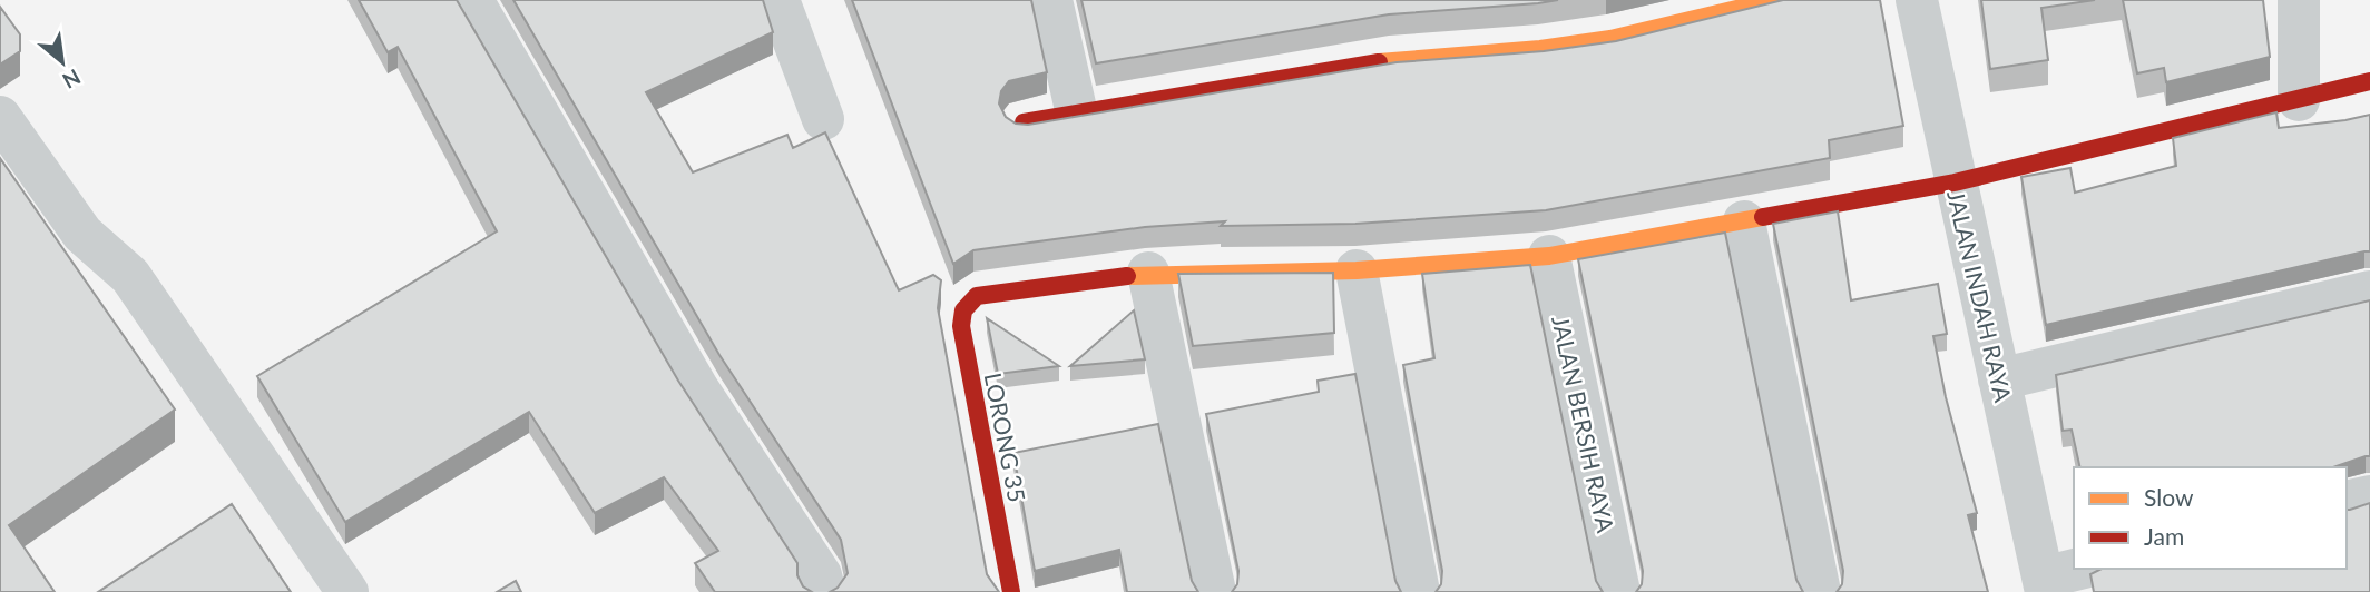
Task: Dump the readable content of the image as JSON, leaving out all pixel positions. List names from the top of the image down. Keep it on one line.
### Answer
{"streets":{"street":["JALAN INDAH RAYA","JALAN BERSIH RAYA","LORONG 35"]},"legend":["Slow","Jam"],"north":"bottom right"}
